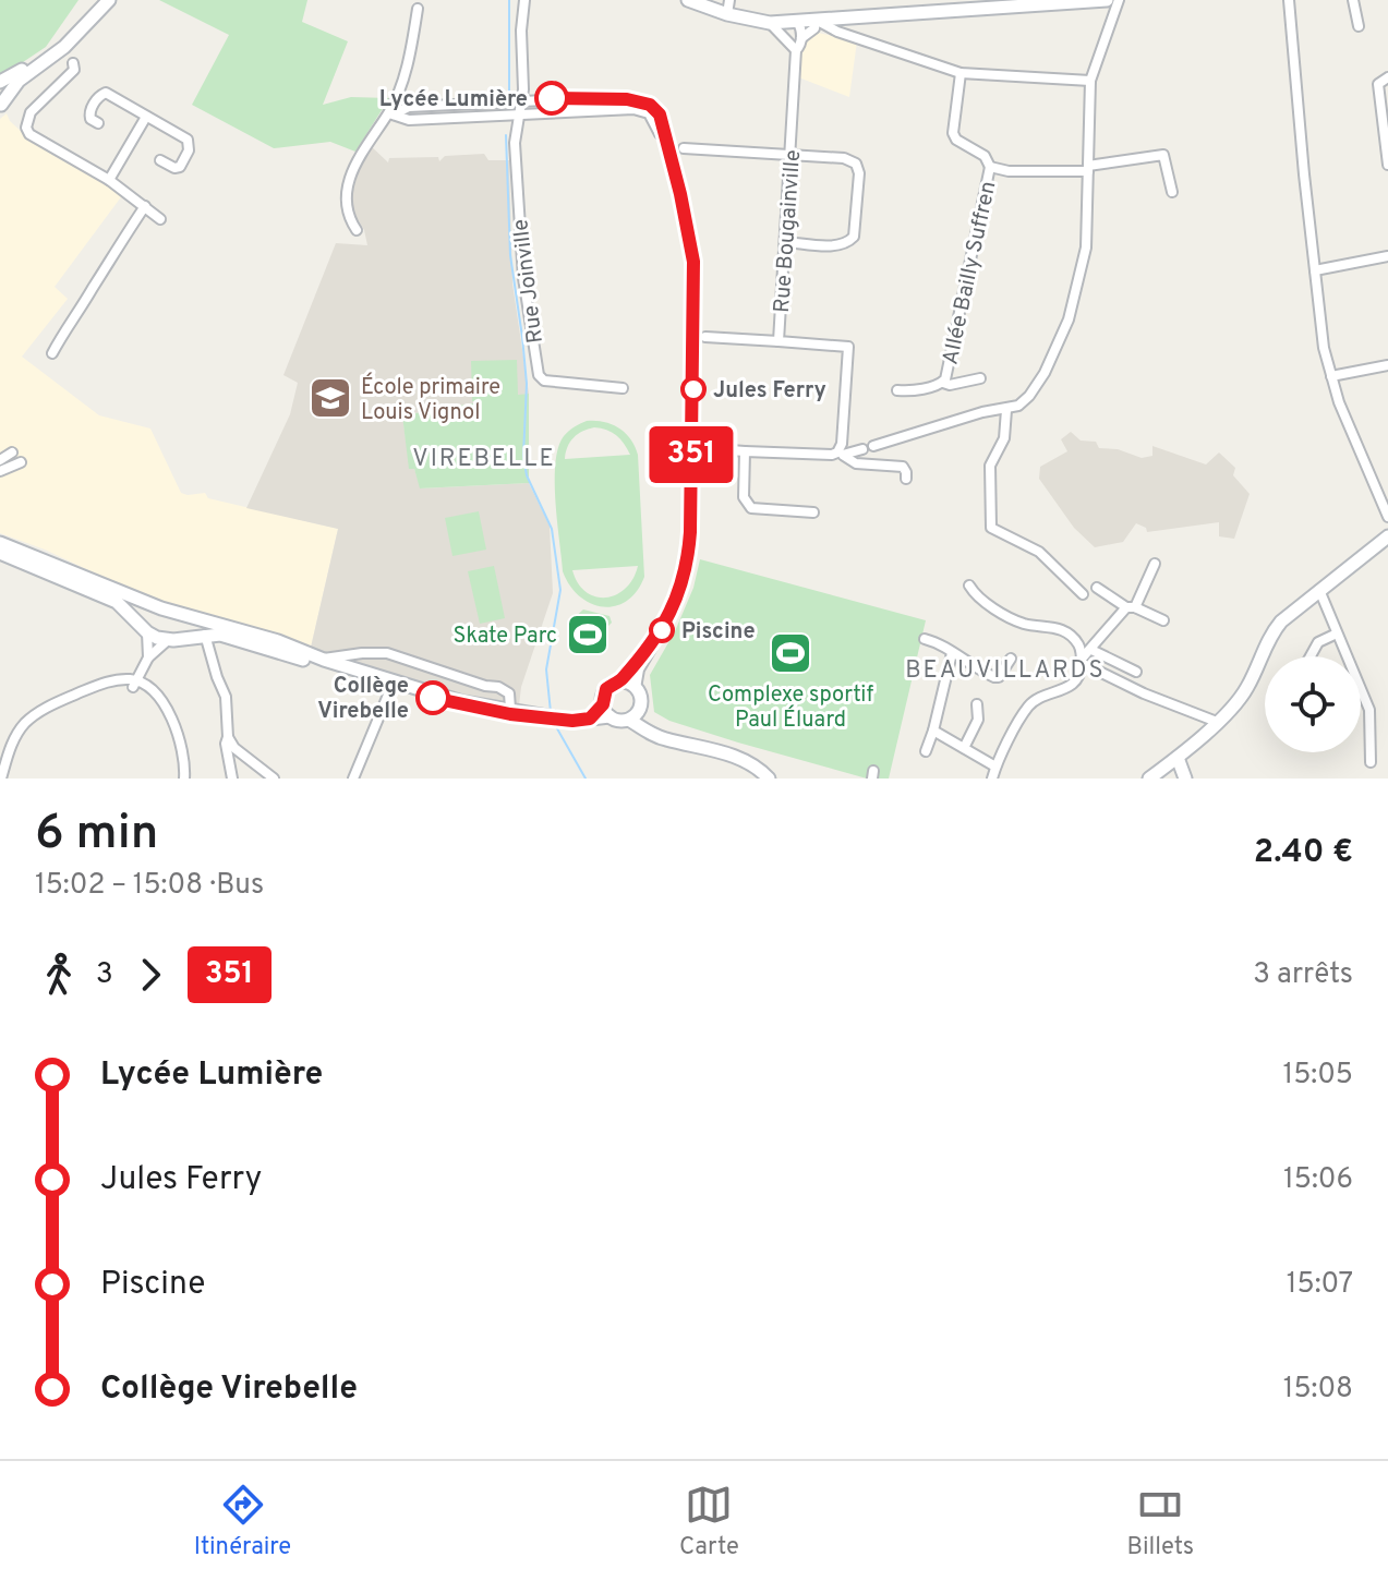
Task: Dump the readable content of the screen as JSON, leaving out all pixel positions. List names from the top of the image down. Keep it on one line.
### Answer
{"streets":{"street":["Rue Bougainville","Allée Bailly Suffren","Rue Joinville"]},"districts":["VIREBELLE","BEAUVILLARDS"],"places":{"other":["Lycée Lumière","Jules Ferry","Piscine","Collège Virebelle"],"school or university":["École primaire Louis Vignol"],"sports":["Skate Parc","Complexe sportif Paul Éluard"]},"lines":["bus line 351"],"page":{"on_map":"351","heading":["6 min","15:02 – 15:08 · Bus","2.40 €"],"legs":["3","351","3 arrêts"],"list":[{"name":"Lycée Lumière","value":"15:05"},{"name":"Jules Ferry","value":"15:06"},{"name":"Piscine","value":"15:07"},{"name":"Collège Virebelle","value":"15:08"}],"tabs":["Itinéraire","Carte","Billets"]}}
